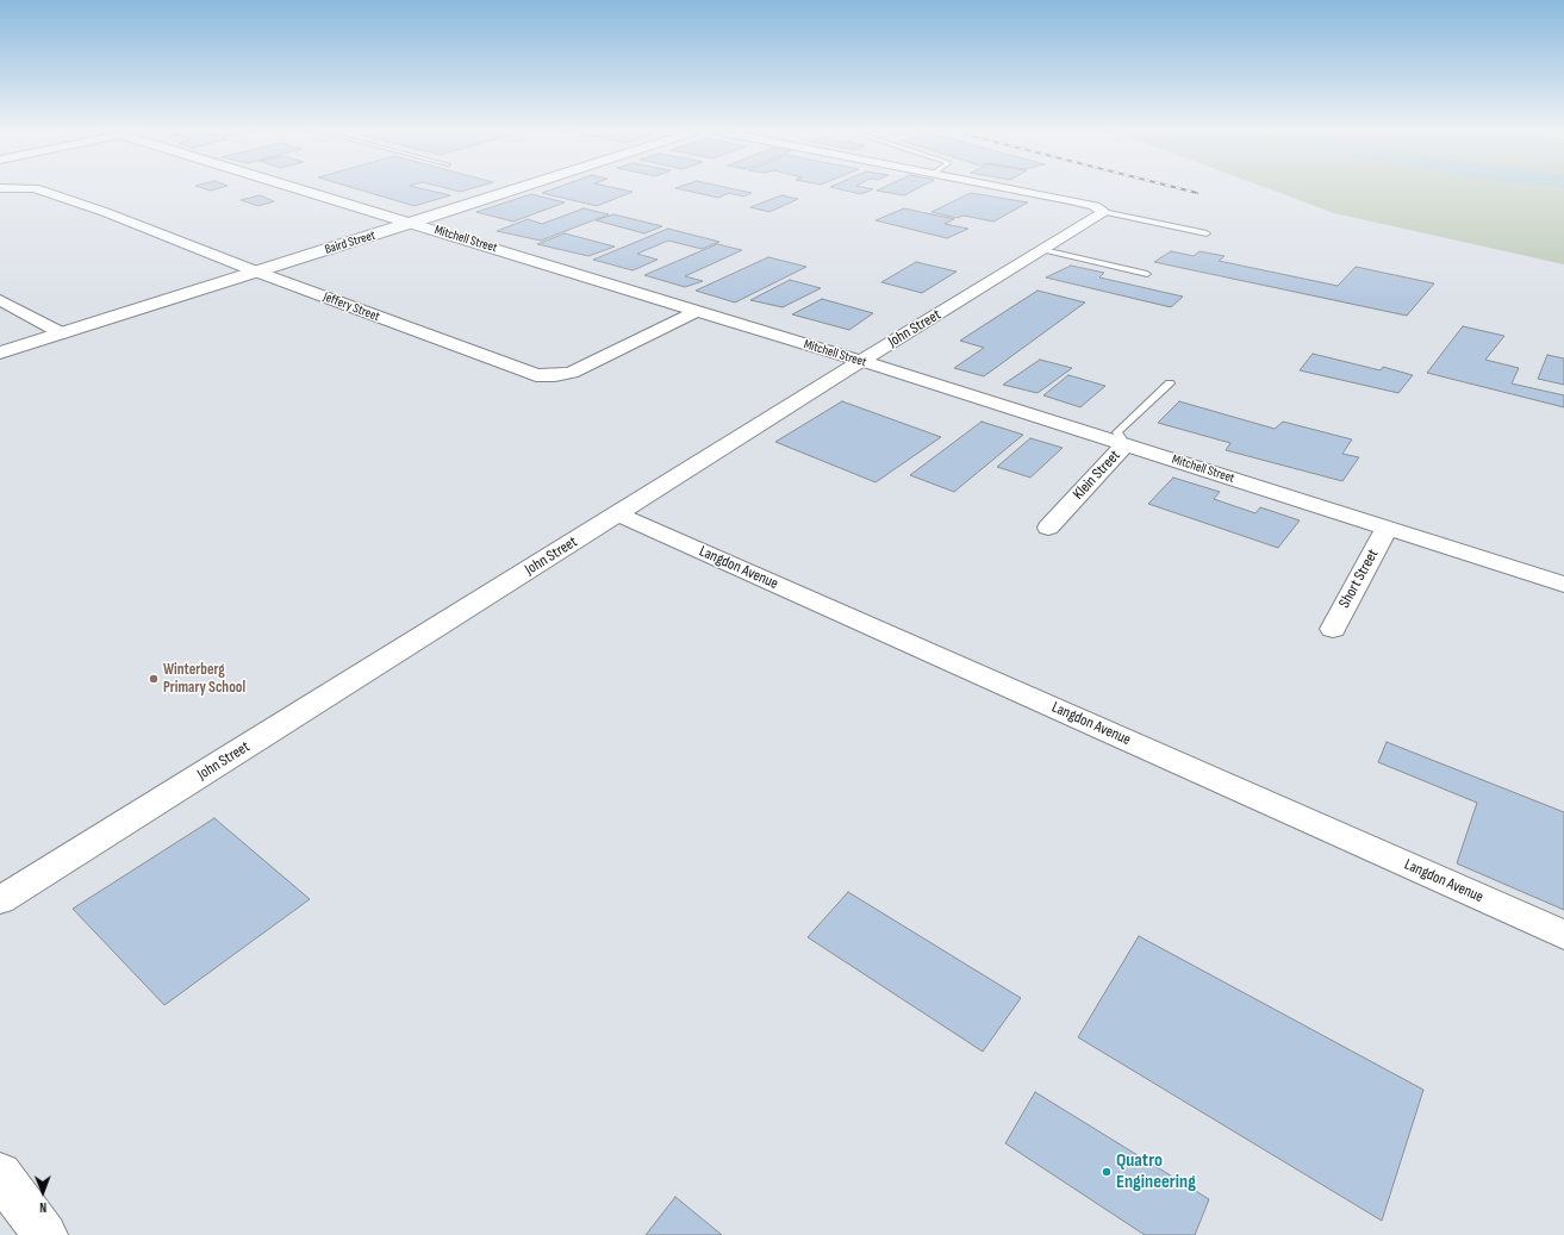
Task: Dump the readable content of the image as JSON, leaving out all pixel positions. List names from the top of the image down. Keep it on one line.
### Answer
{"streets":{"street":["Mitchell Street","Baird Street","Jeffery Street","John Street","Klein Street","Langdon Avenue","Short Street"]},"crossings":[["Mitchell Street","Baird Street"],["Mitchell Street","Jeffery Street"],["Mitchell Street","John Street"],["Mitchell Street","Klein Street"],["Mitchell Street","Short Street"],["Baird Street","Jeffery Street"],["John Street","Langdon Avenue"]],"places":["Winterberg Primary School","Quatro Engineering"],"north":"bottom"}
